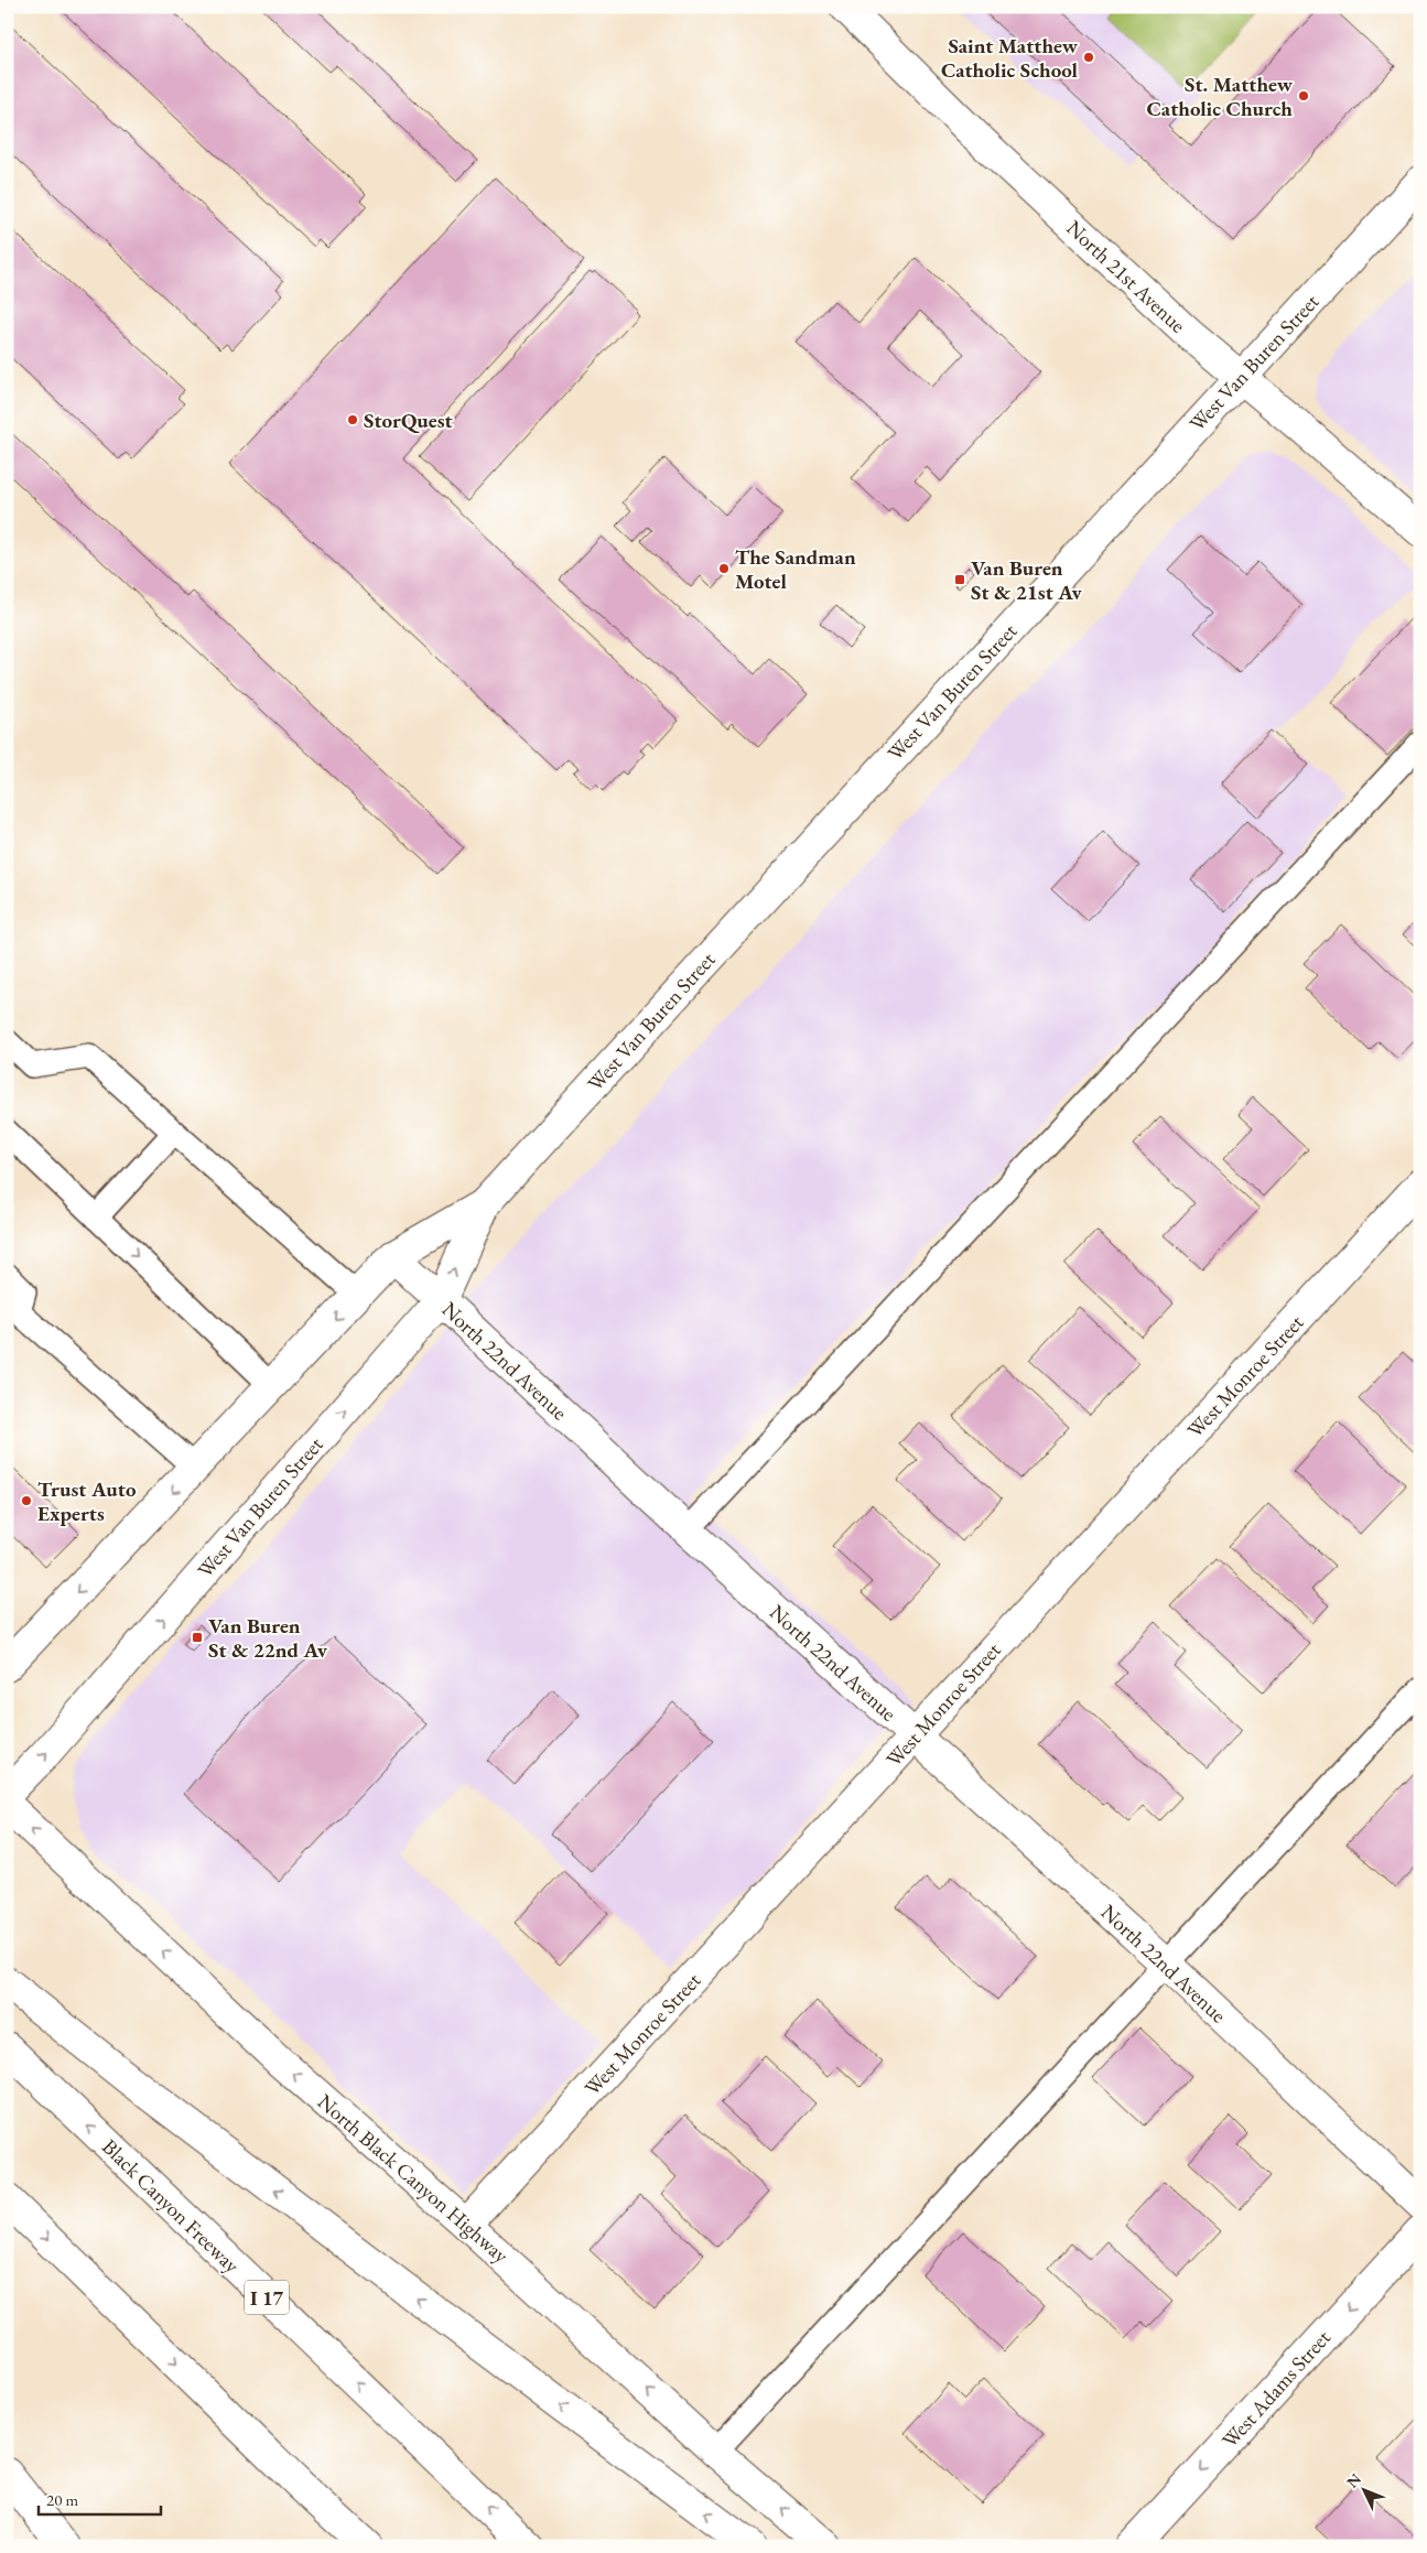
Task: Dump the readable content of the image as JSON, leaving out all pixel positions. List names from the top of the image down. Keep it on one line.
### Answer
{"streets":{"main road":["North 21st Avenue","West Van Buren Street","North 22nd Avenue","West Monroe Street","North Black Canyon Highway","Black Canyon Freeway","I 17","West Adams Street"]},"crossings":[["North 21st Avenue","West Van Buren Street"],["West Van Buren Street","North 22nd Avenue"],["North 22nd Avenue","West Monroe Street"],["West Monroe Street","North Black Canyon Highway"]],"one_way":["West Adams Street"],"places":{"other":["Saint Matthew Catholic School","St. Matthew Catholic Church","StorQuest","The Sandman Motel","Trust Auto Experts"],"transit":["Van Buren St & 21st Av","Van Buren St & 22nd Av"]},"scale_bar":"20 m","north":"top left"}
